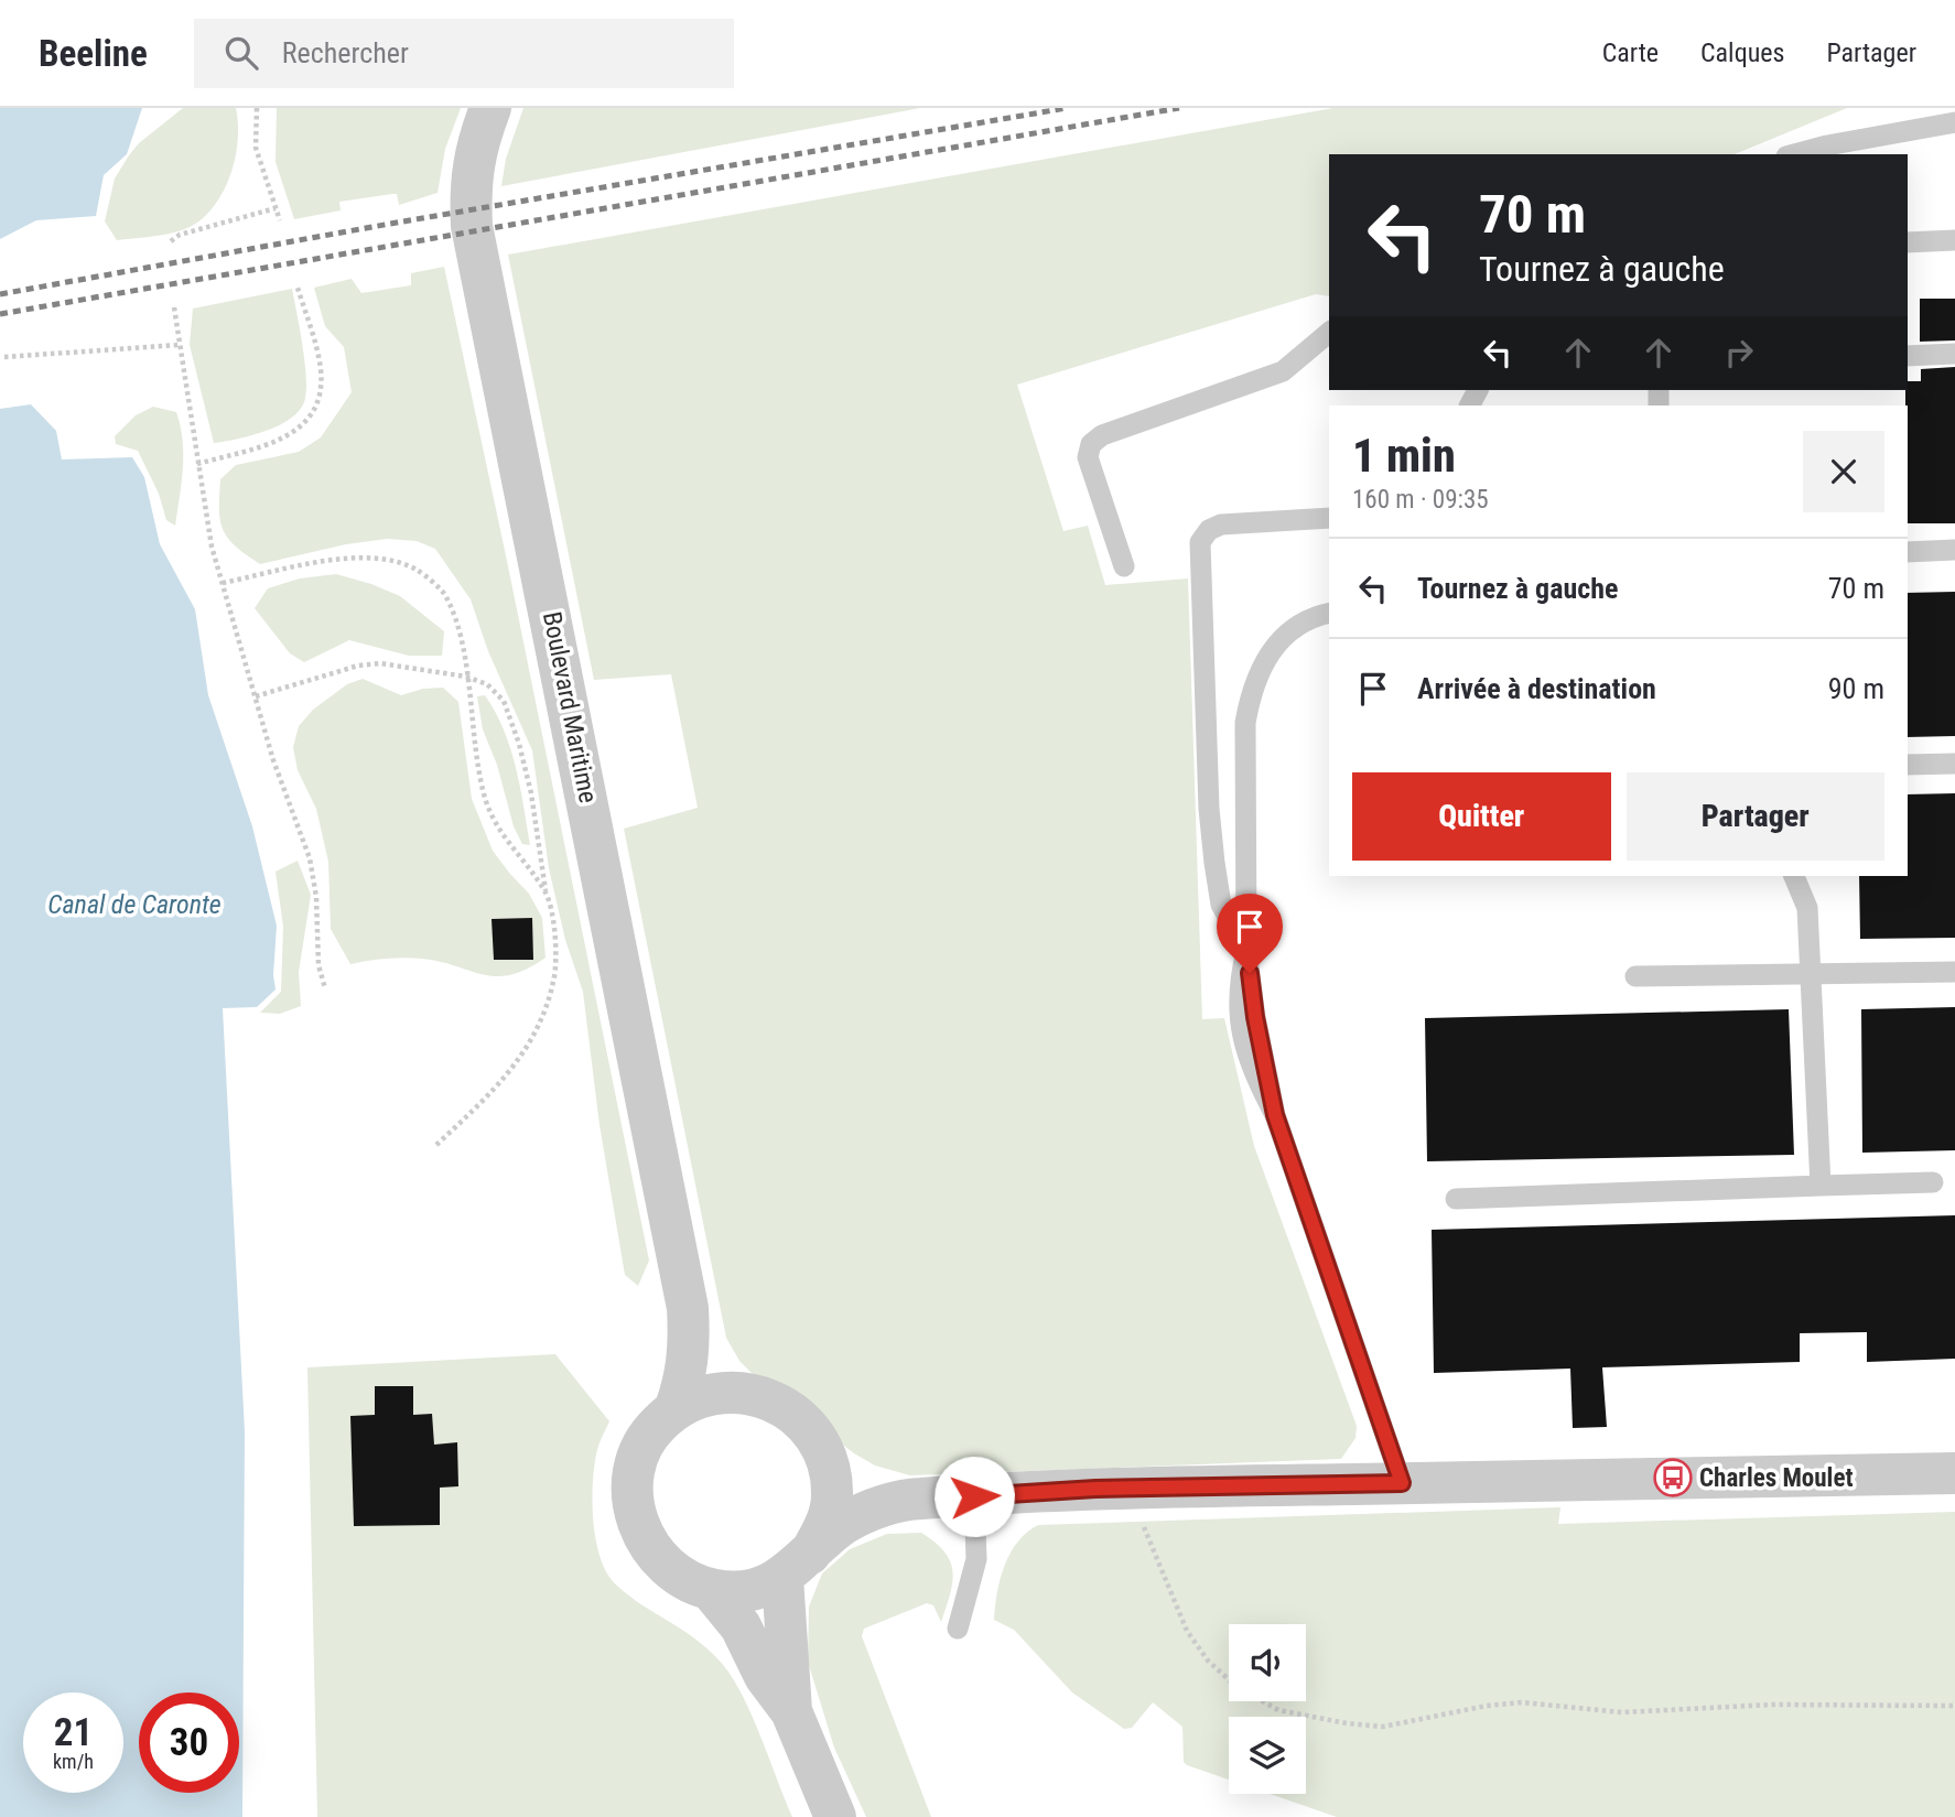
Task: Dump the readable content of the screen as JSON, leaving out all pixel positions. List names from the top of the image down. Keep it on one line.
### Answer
{"streets":{"street":["Boulevard Maritime"]},"water":["Canal de Caronte"],"places":{"bus stop":["Charles Moulet"]},"page":{"header":"Beeline","search":"Rechercher","nav":["Carte","Calques","Partager"],"turn":["70 m","Tournez à gauche"],"heading":["1 min","160 m · 09:35"],"list":[{"name":"Tournez à gauche","value":"70 m"},{"name":"Arrivée à destination","value":"90 m"}],"buttons":["Quitter","Partager"],"speed":"21 km/h","limit":"30"}}
